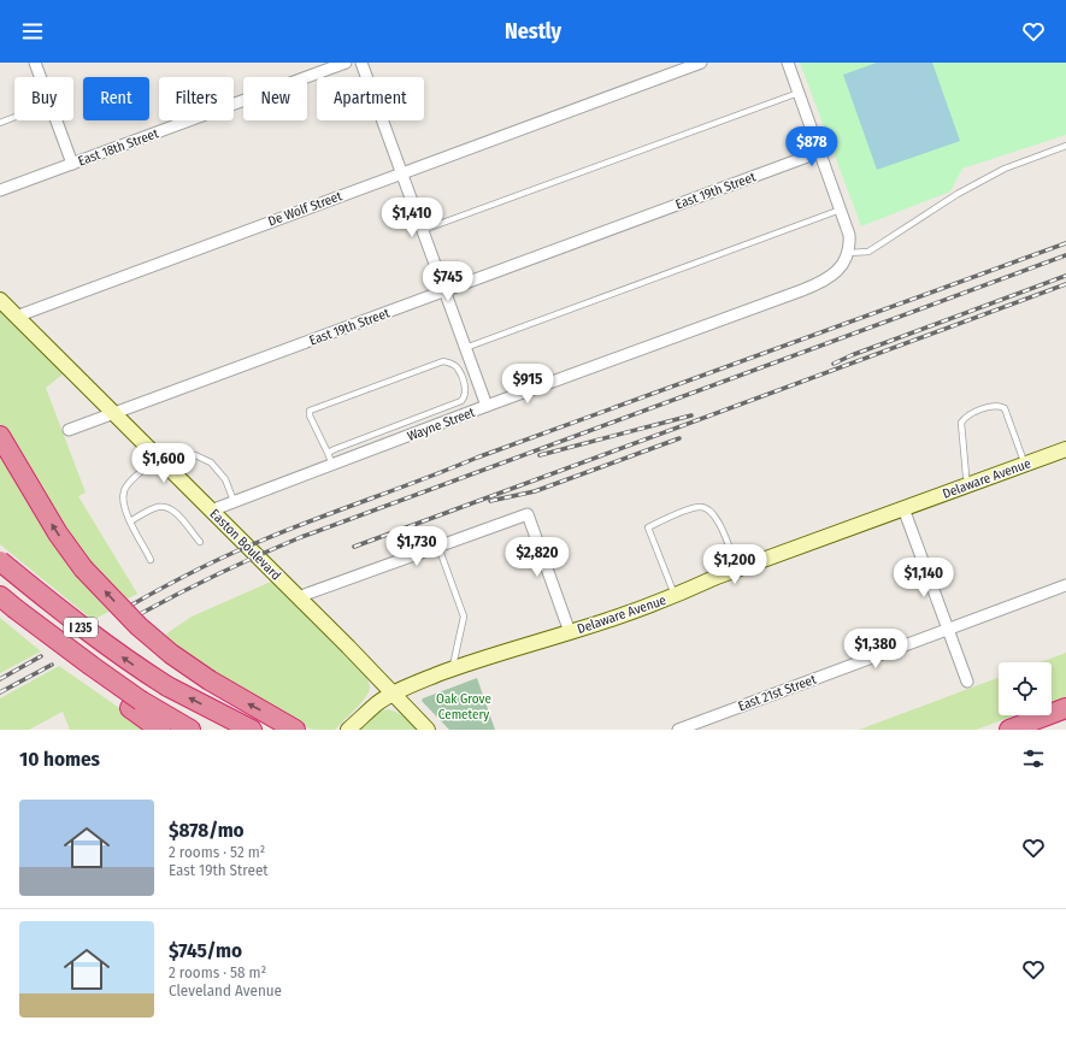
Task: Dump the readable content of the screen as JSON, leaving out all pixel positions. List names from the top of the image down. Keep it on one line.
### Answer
{"streets":{"highway":["I 235"],"main road":["Delaware Avenue","Easton Boulevard"],"street":["East 18th Street","East 19th Street","De Wolf Street","Wayne Street","East 21st Street"]},"crossings":[["East 19th Street","Easton Boulevard"],["De Wolf Street","Easton Boulevard"],["Wayne Street","Easton Boulevard"],["Delaware Avenue","Easton Boulevard"]],"parks":["Oak Grove Cemetery"],"page":{"header":"Nestly","chip":["Buy","Rent","Filters","New","Apartment"],"price":["$878","$1,410","$745","$915","$1,600","$1,730","$2,820","$1,200","$1,140","$1,380"],"heading":"10 homes","list":[{"name":"$878/mo","note":"2 rooms · 52 m² · East 19th Street"},{"name":"$745/mo","note":"2 rooms · 58 m² · Cleveland Avenue"}]}}
